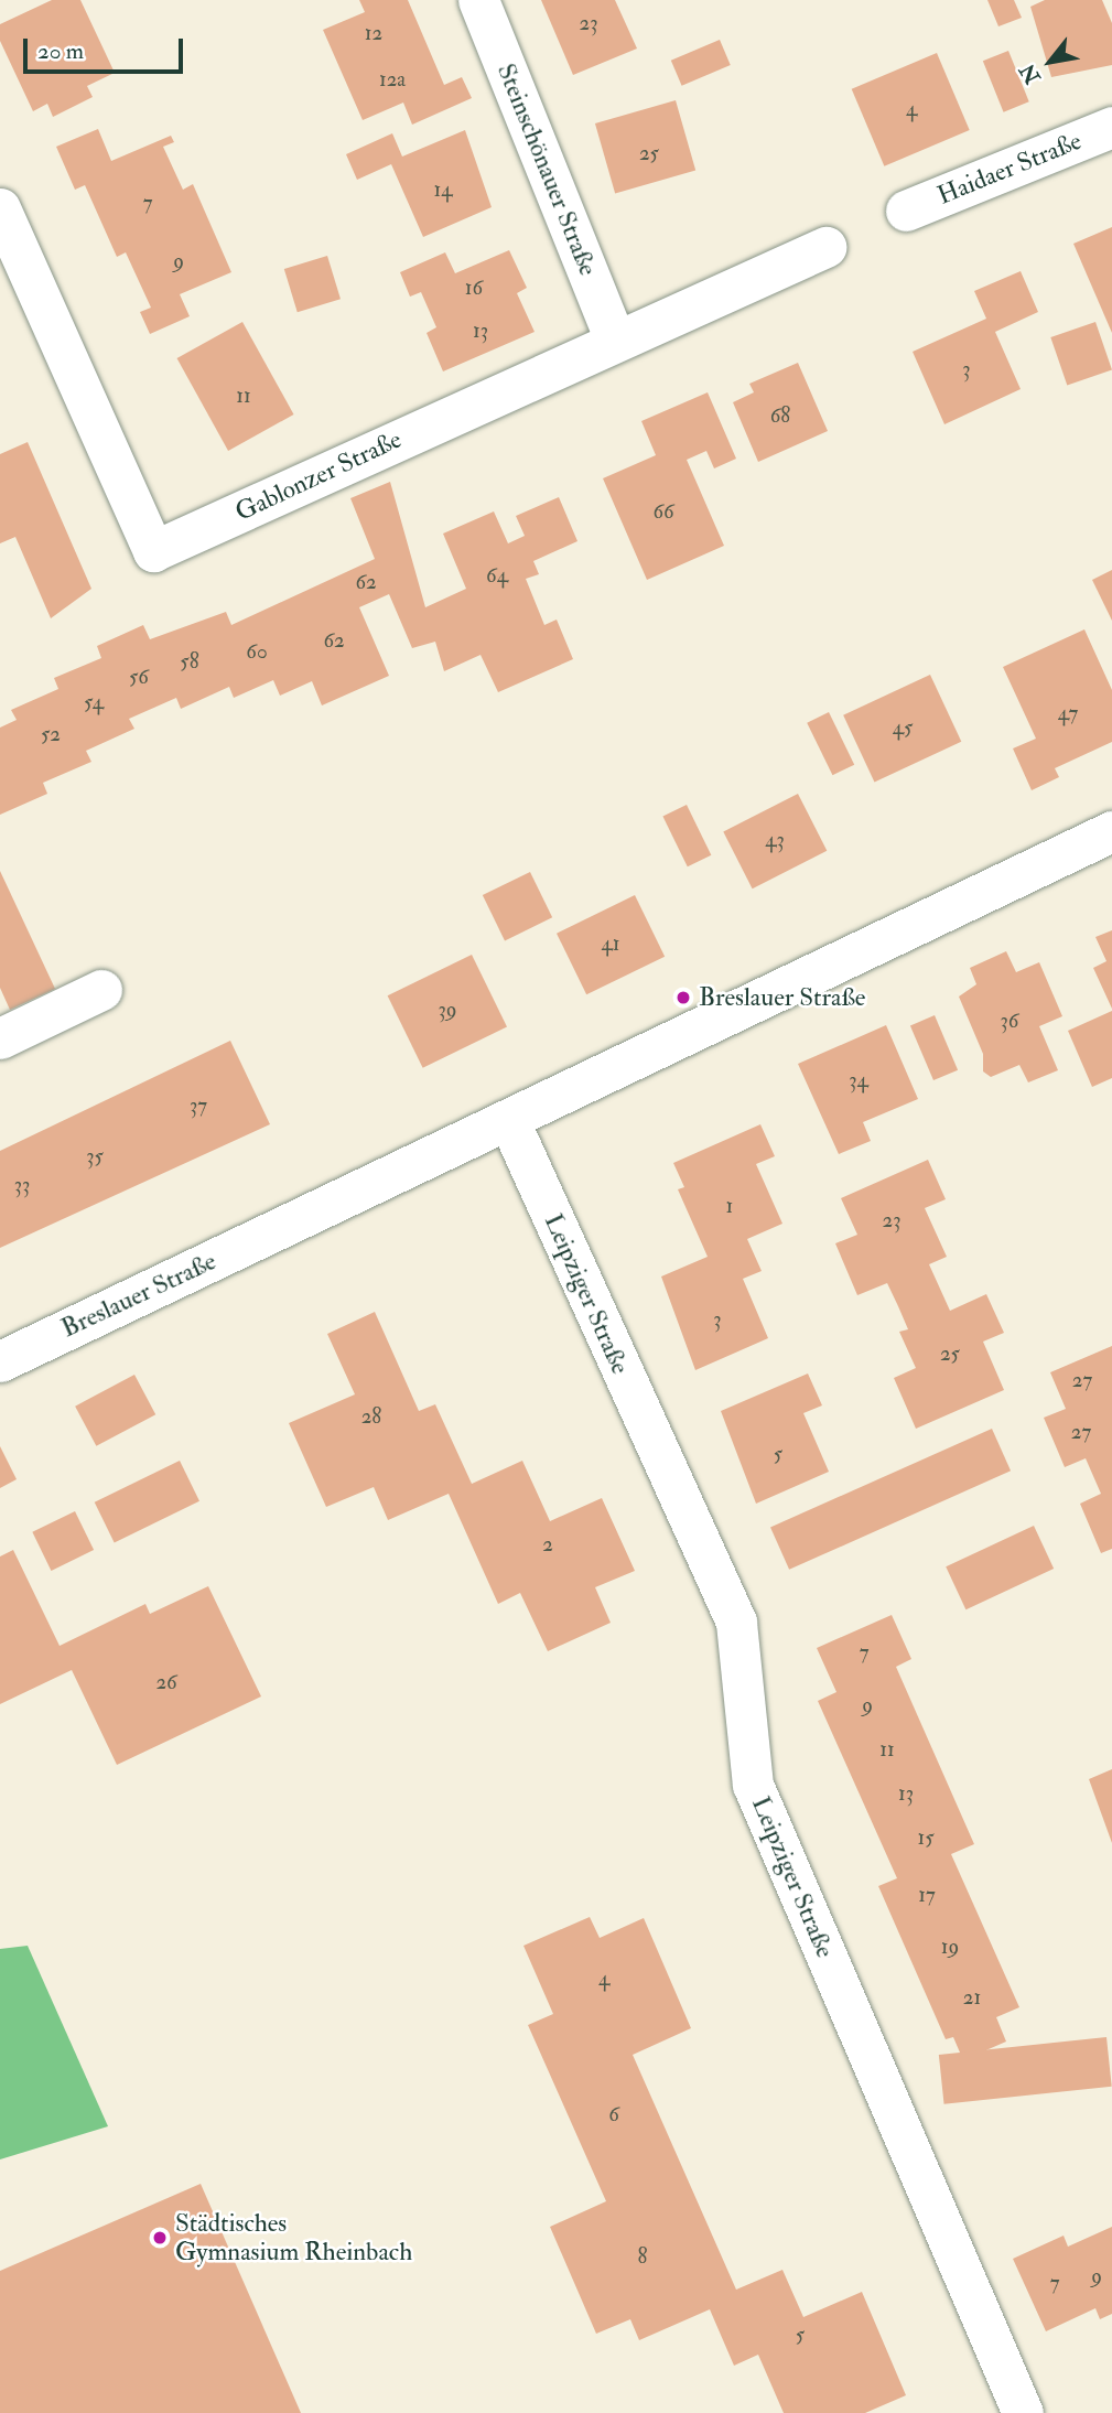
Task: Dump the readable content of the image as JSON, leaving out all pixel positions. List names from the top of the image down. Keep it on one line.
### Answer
{"streets":{"street":["Haidaer Straße","Steinschönauer Straße","Gablonzer Straße","Leipziger Straße","Breslauer Straße"]},"crossings":[["Steinschönauer Straße","Gablonzer Straße"],["Leipziger Straße","Breslauer Straße"]],"places":["Breslauer Straße","Städtisches Gymnasium Rheinbach"],"house_numbers":["23","12","12a","4","25","14","7","9","16","13","3","11","68","66","64","62","62","60","58","56","54","47","45","52","43","41","39","36","34","37","35","33","1","23","3","25","27","28","27","5","2","7","26","9","11","13","15","17","19","4","21","6","8","9","7","5"],"scale_bar":"20 m","north":"bottom left"}
